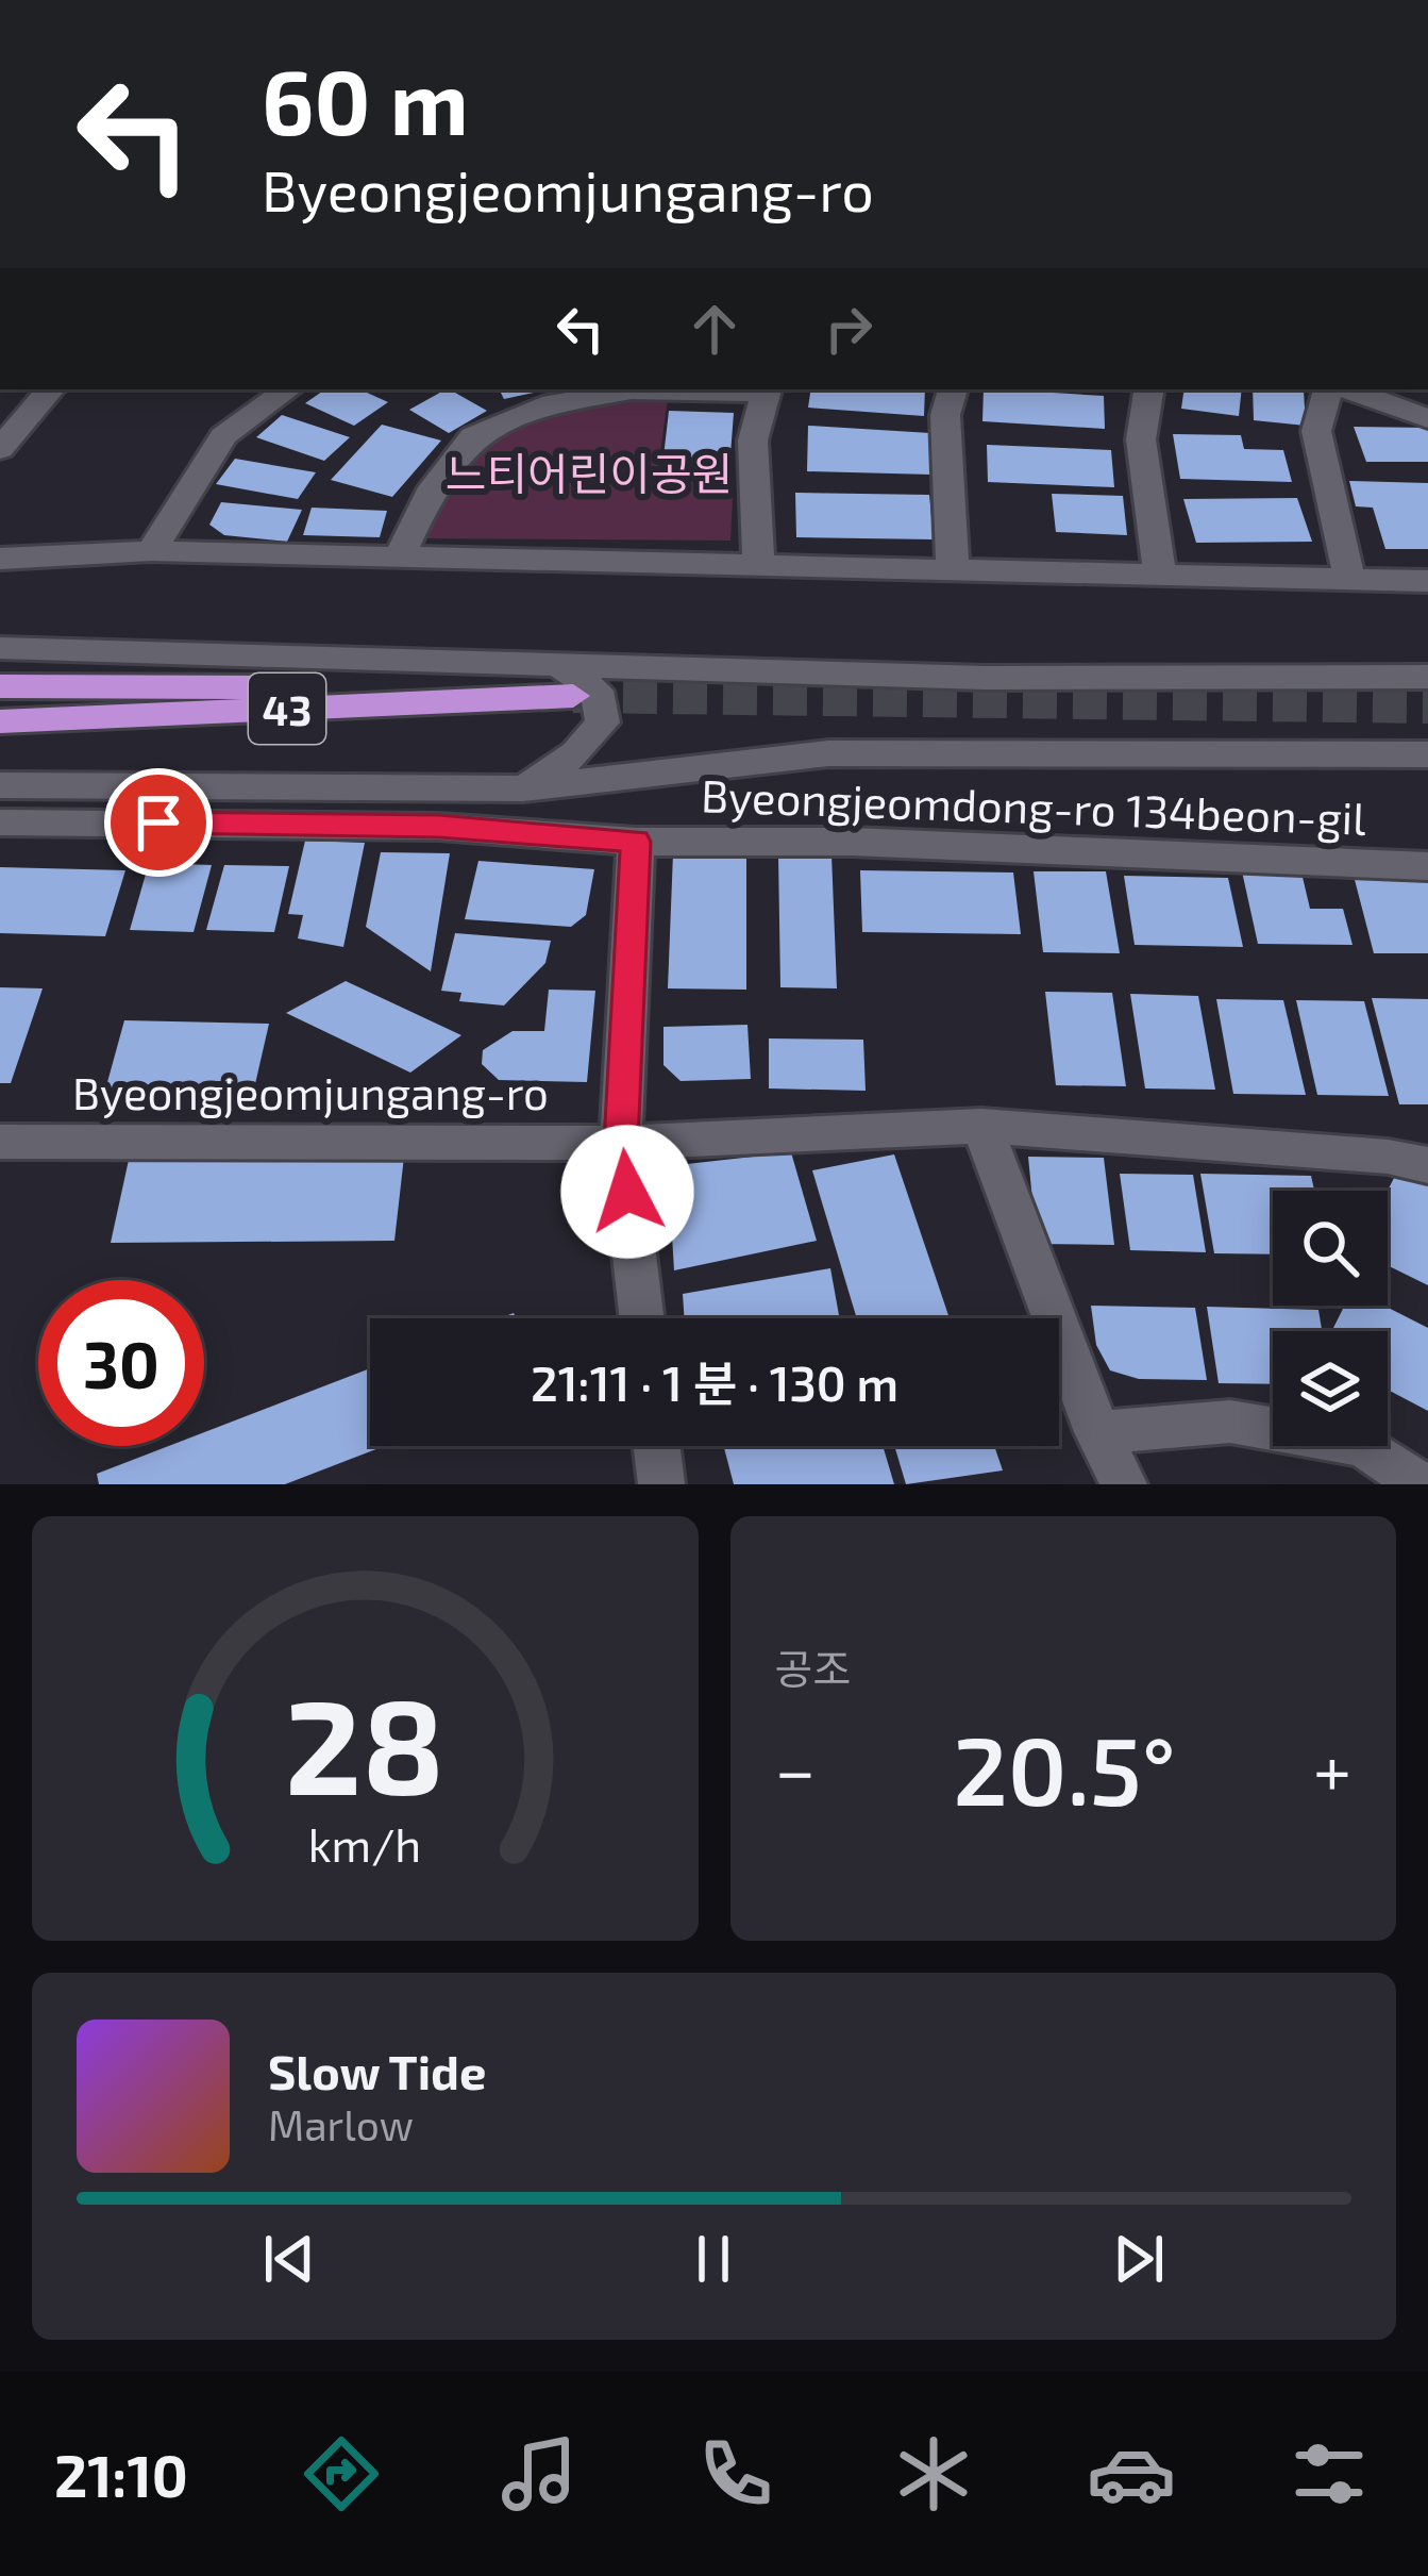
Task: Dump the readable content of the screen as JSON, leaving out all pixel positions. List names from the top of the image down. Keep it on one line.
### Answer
{"streets":{"highway":["43"],"street":["Byeongjeomdong-ro 134beon-gil","Byeongjeomjungang-ro"]},"parks":["느티어린이공원"],"page":{"turn":["60 m","Byeongjeomjungang-ro"],"limit":"30","trip":"21:11 · 1 분 · 130 m","tile":"공조","heat":["−","20.5°","+"],"song":["Slow Tide","Marlow"],"tabs":"21:10","gauge":["28","km/h"]}}
